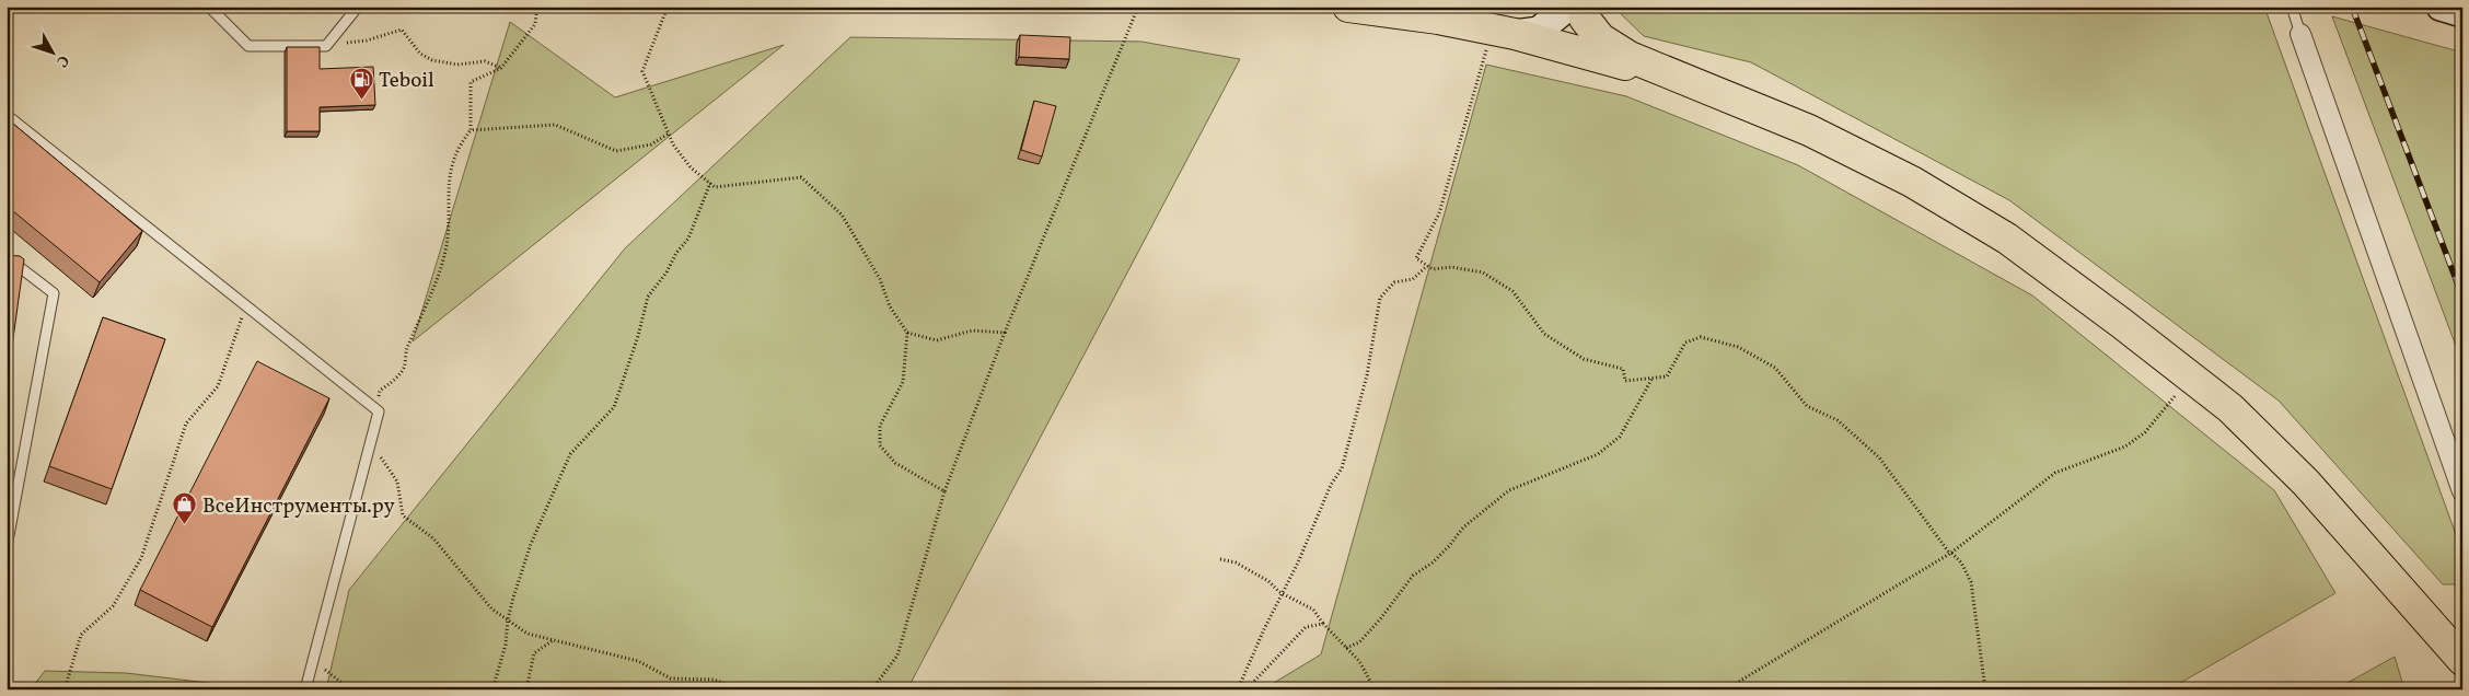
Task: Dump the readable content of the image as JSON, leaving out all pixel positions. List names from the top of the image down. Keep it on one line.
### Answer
{"places":{"fuel station":["Teboil"],"shop":["ВсеИнструменты.ру"]},"north":"bottom right"}
